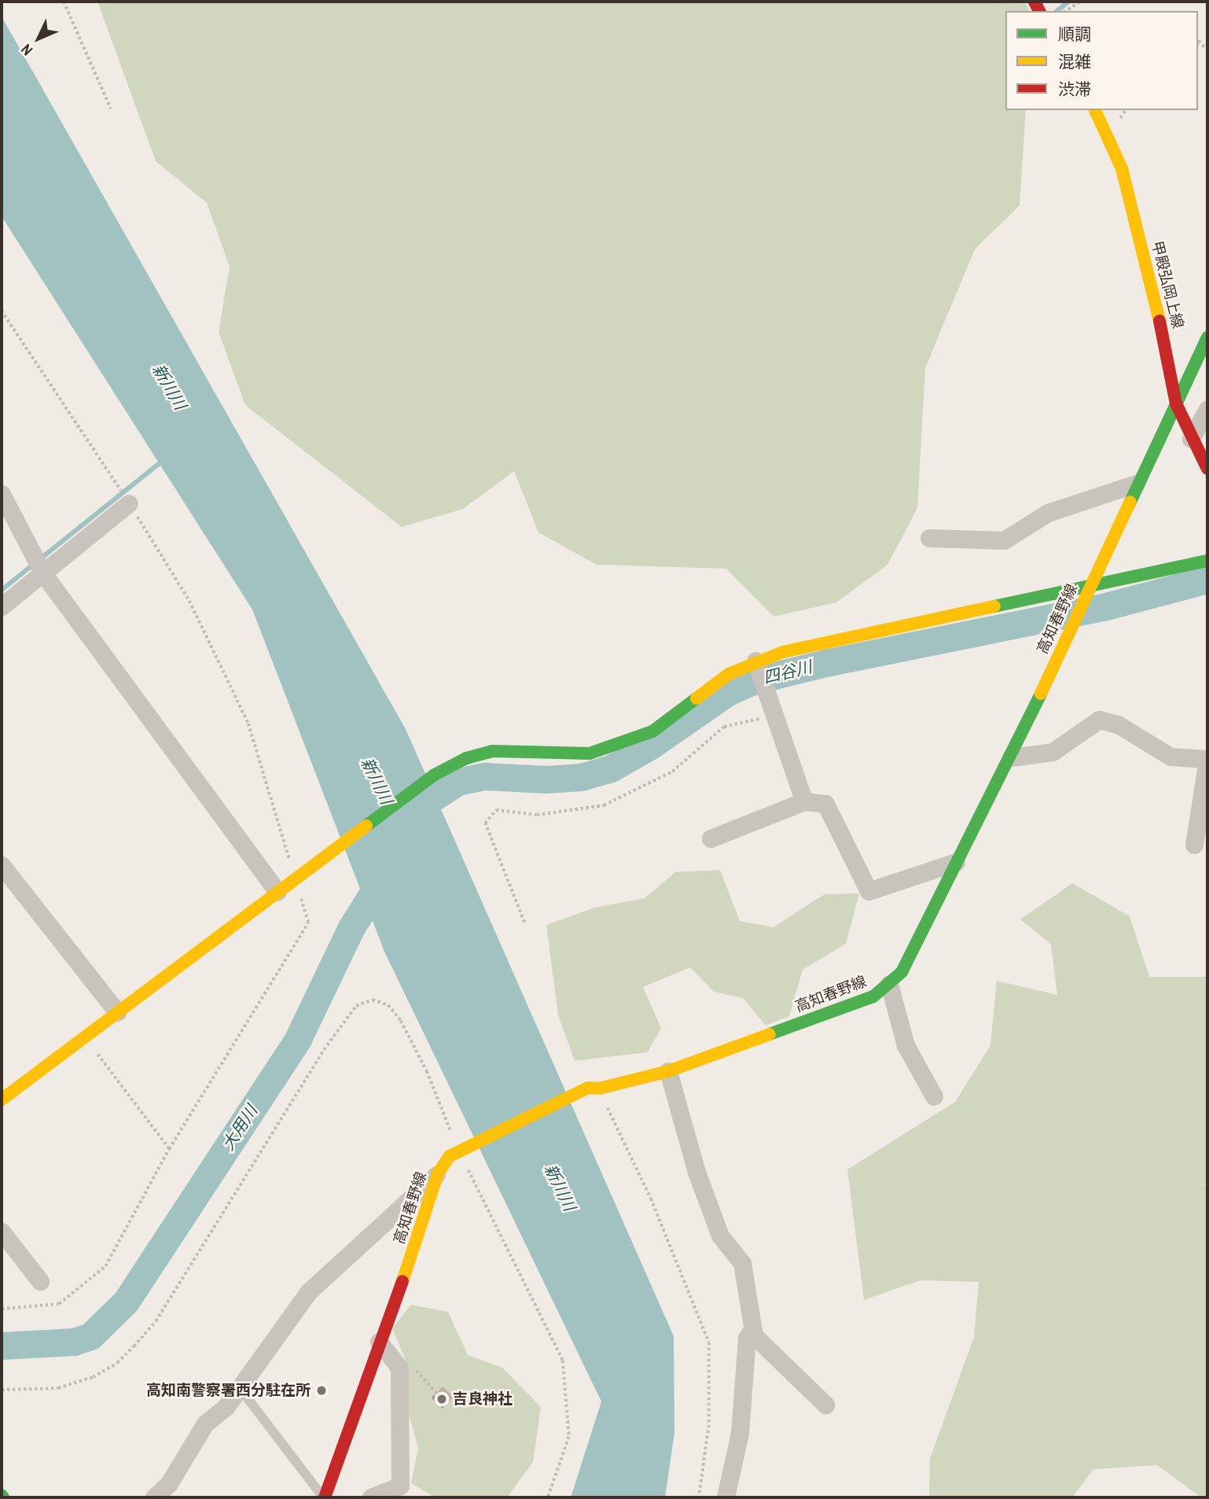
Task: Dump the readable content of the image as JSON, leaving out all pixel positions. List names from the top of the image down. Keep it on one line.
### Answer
{"streets":{"main road":["甲殿弘岡上線","高知春野線"]},"crossings":[["甲殿弘岡上線","高知春野線"]],"water":["新川川","四谷川","大用川"],"places":["高知南警察署西分駐在所","吉良神社"],"legend":["順調","混雑","渋滞"],"north":"bottom left"}
